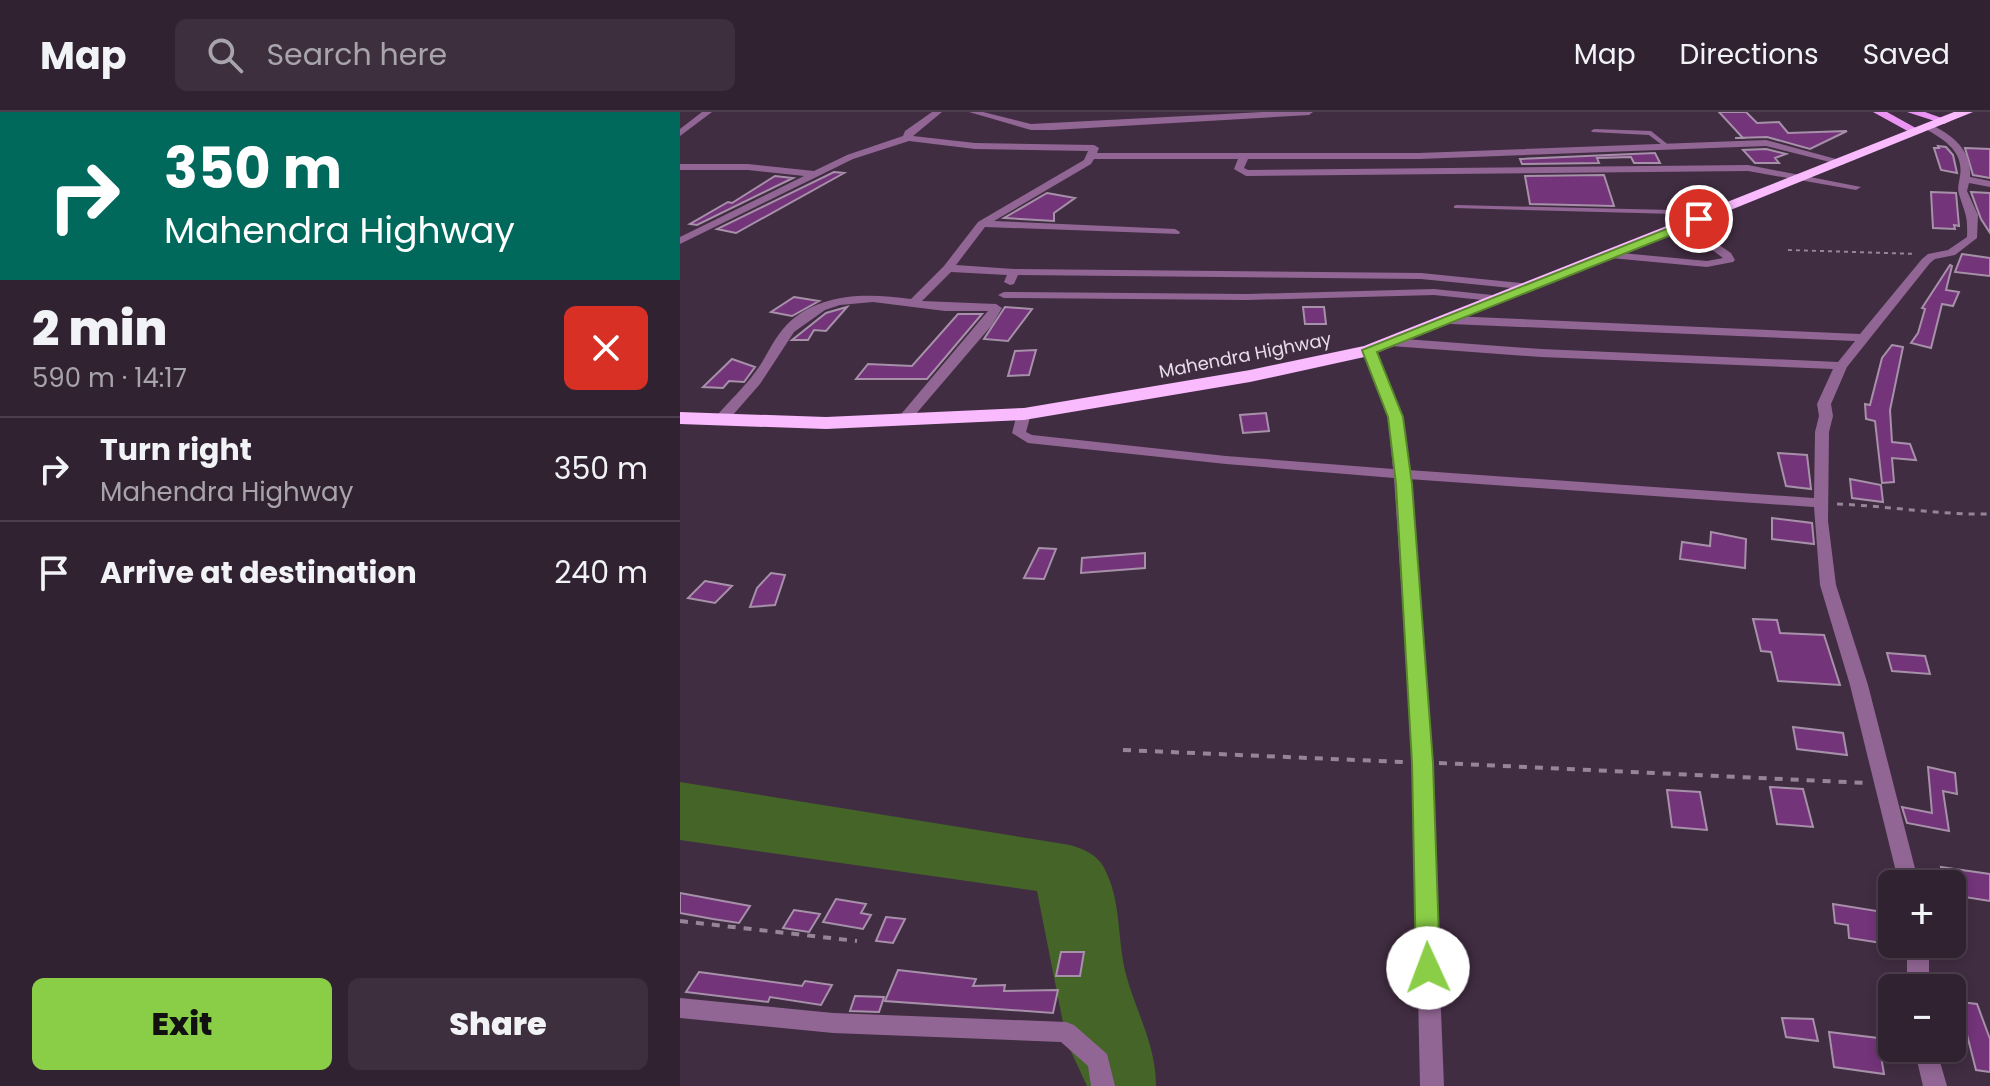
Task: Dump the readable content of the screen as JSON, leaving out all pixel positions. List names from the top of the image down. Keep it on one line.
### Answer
{"streets":{"highway":["Mahendra Highway"]},"page":{"header":"Map","search":"Search here","nav":["Map","Directions","Saved"],"turn":["350 m","Mahendra Highway"],"heading":["2 min","590 m · 14:17"],"list":[{"name":"Turn right","note":"Mahendra Highway","value":"350 m"},{"name":"Arrive at destination","value":"240 m"}],"map_buttons":["+","−"],"buttons":["Exit","Share"]}}
